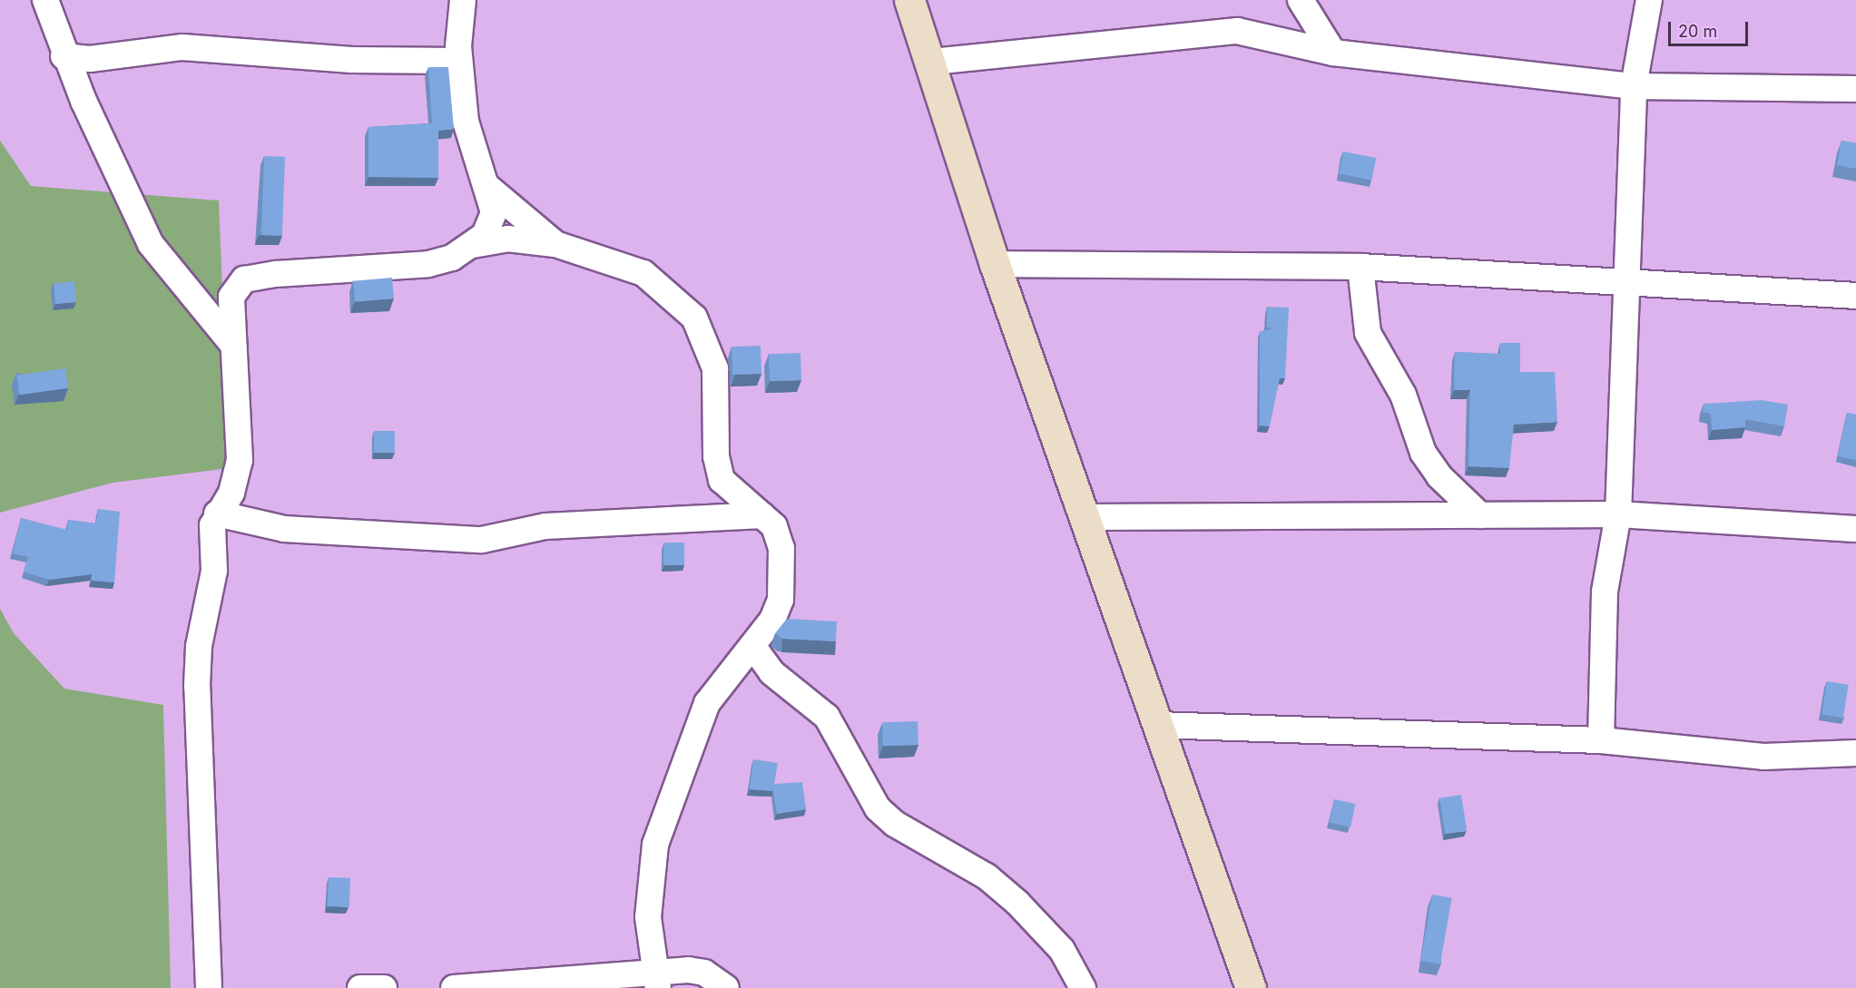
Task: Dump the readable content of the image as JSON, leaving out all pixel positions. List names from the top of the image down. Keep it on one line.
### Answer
{"scale_bar":"20 m"}
